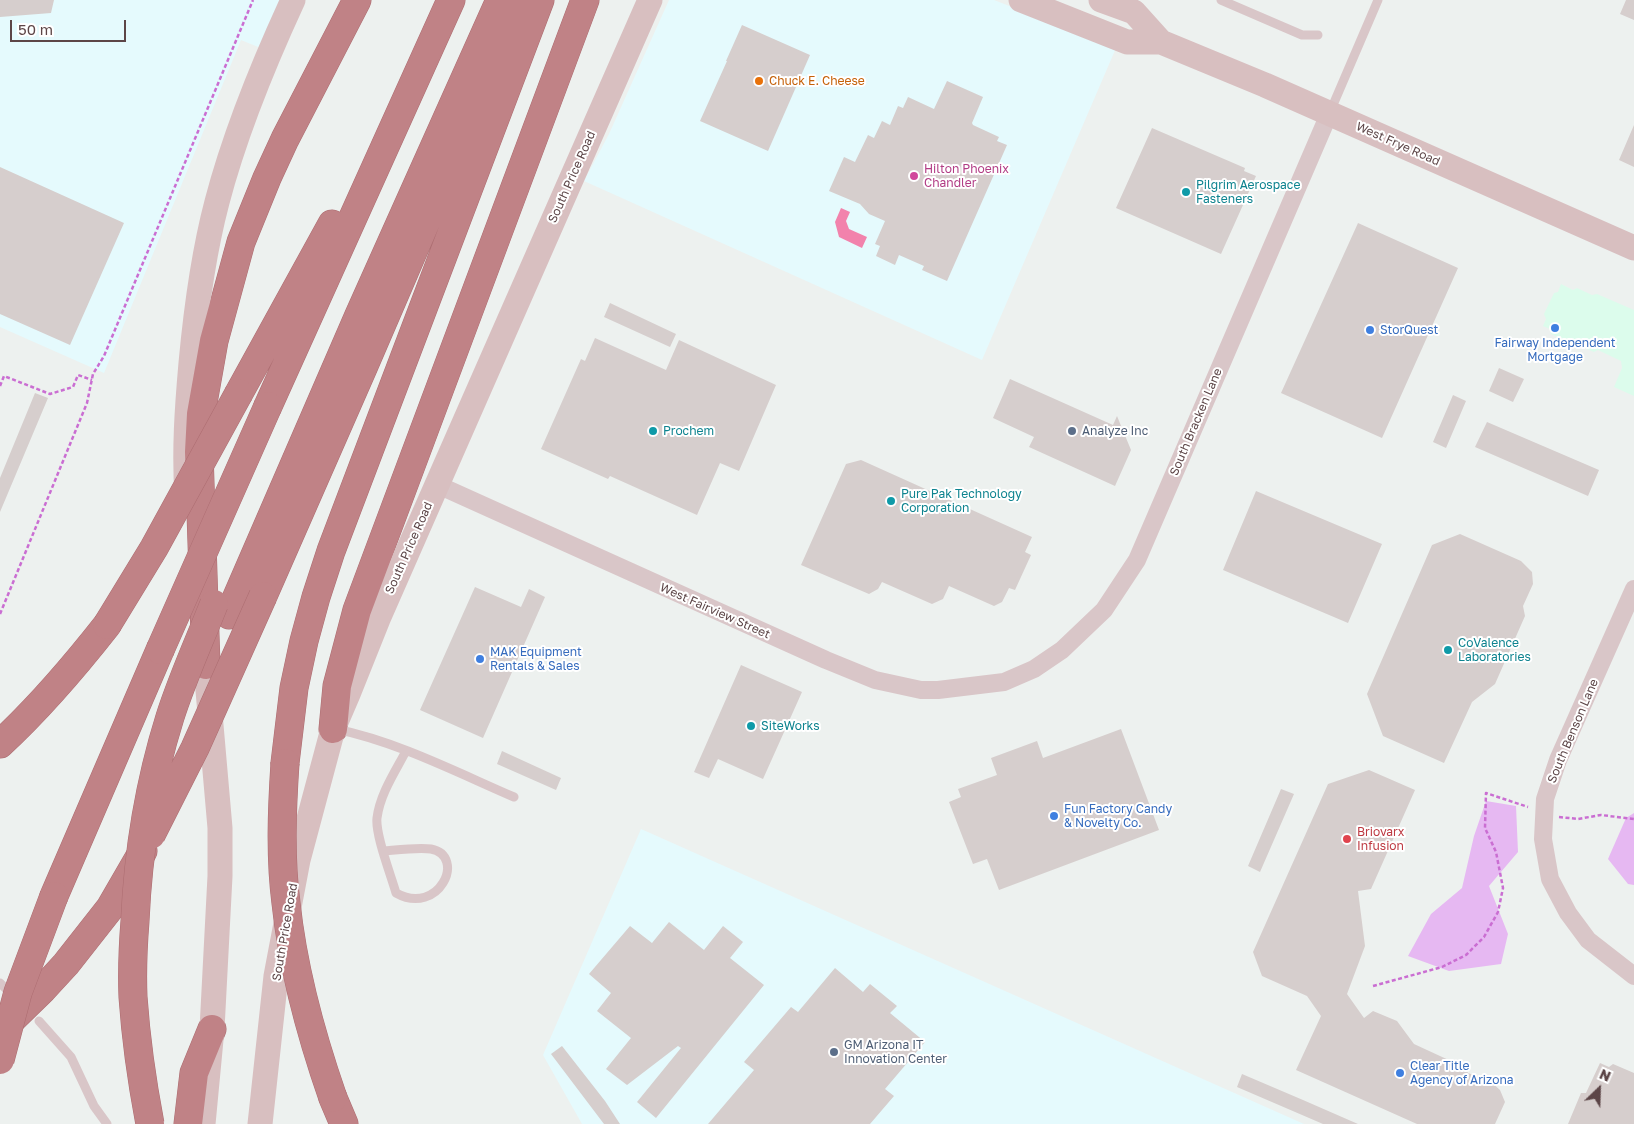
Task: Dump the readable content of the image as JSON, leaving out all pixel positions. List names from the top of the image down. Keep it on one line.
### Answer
{"streets":{"main road":["West Frye Road","South Price Road"],"street":["South Bracken Lane","West Fairview Street","South Benson Lane"]},"crossings":[["West Frye Road","South Bracken Lane"],["South Price Road","West Fairview Street"],["South Bracken Lane","West Fairview Street"]],"places":["Chuck E. Cheese","Hilton Phoenix Chandler","Pilgrim Aerospace Fasteners","Fairway Independent Mortgage","StorQuest","Prochem","Analyze Inc","Pure Pak Technology Corporation","CoValence Laboratories","MAK Equipment Rentals & Sales","SiteWorks","Fun Factory Candy & Novelty Co.","Briovarx Infusion","GM Arizona IT Innovation Center","Clear Title Agency of Arizona"],"scale_bar":"50 m","north":"top right"}
